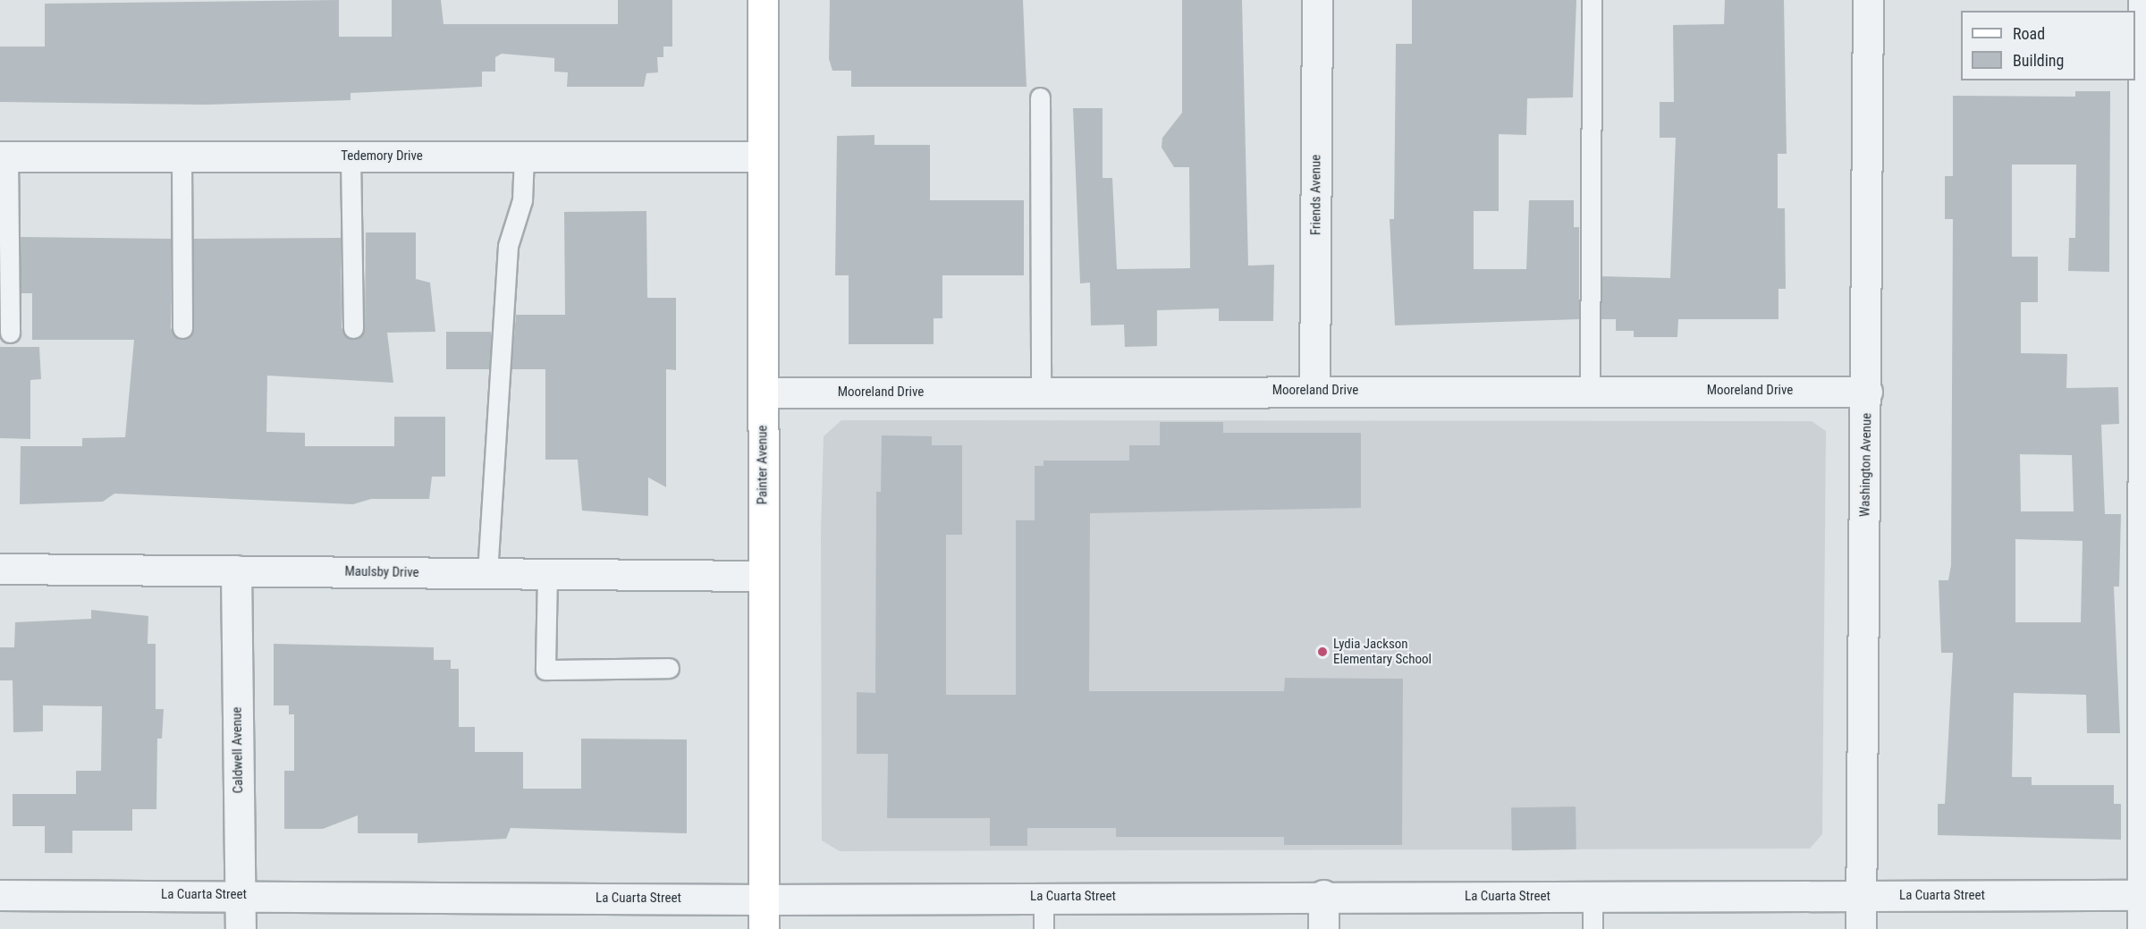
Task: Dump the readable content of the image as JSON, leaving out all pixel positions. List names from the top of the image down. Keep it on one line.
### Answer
{"streets":{"main road":["Painter Avenue"],"street":["Tedemory Drive","Friends Avenue","Mooreland Drive","Washington Avenue","Maulsby Drive","Caldwell Avenue","La Cuarta Street"]},"crossings":[["Tedemory Drive","Painter Avenue"],["Friends Avenue","Mooreland Drive"],["Mooreland Drive","Painter Avenue"],["Mooreland Drive","Washington Avenue"],["Painter Avenue","Maulsby Drive"],["Painter Avenue","La Cuarta Street"],["Washington Avenue","La Cuarta Street"],["Maulsby Drive","Caldwell Avenue"],["Caldwell Avenue","La Cuarta Street"]],"places":["Lydia Jackson Elementary School"],"legend":["Road","Building"]}
